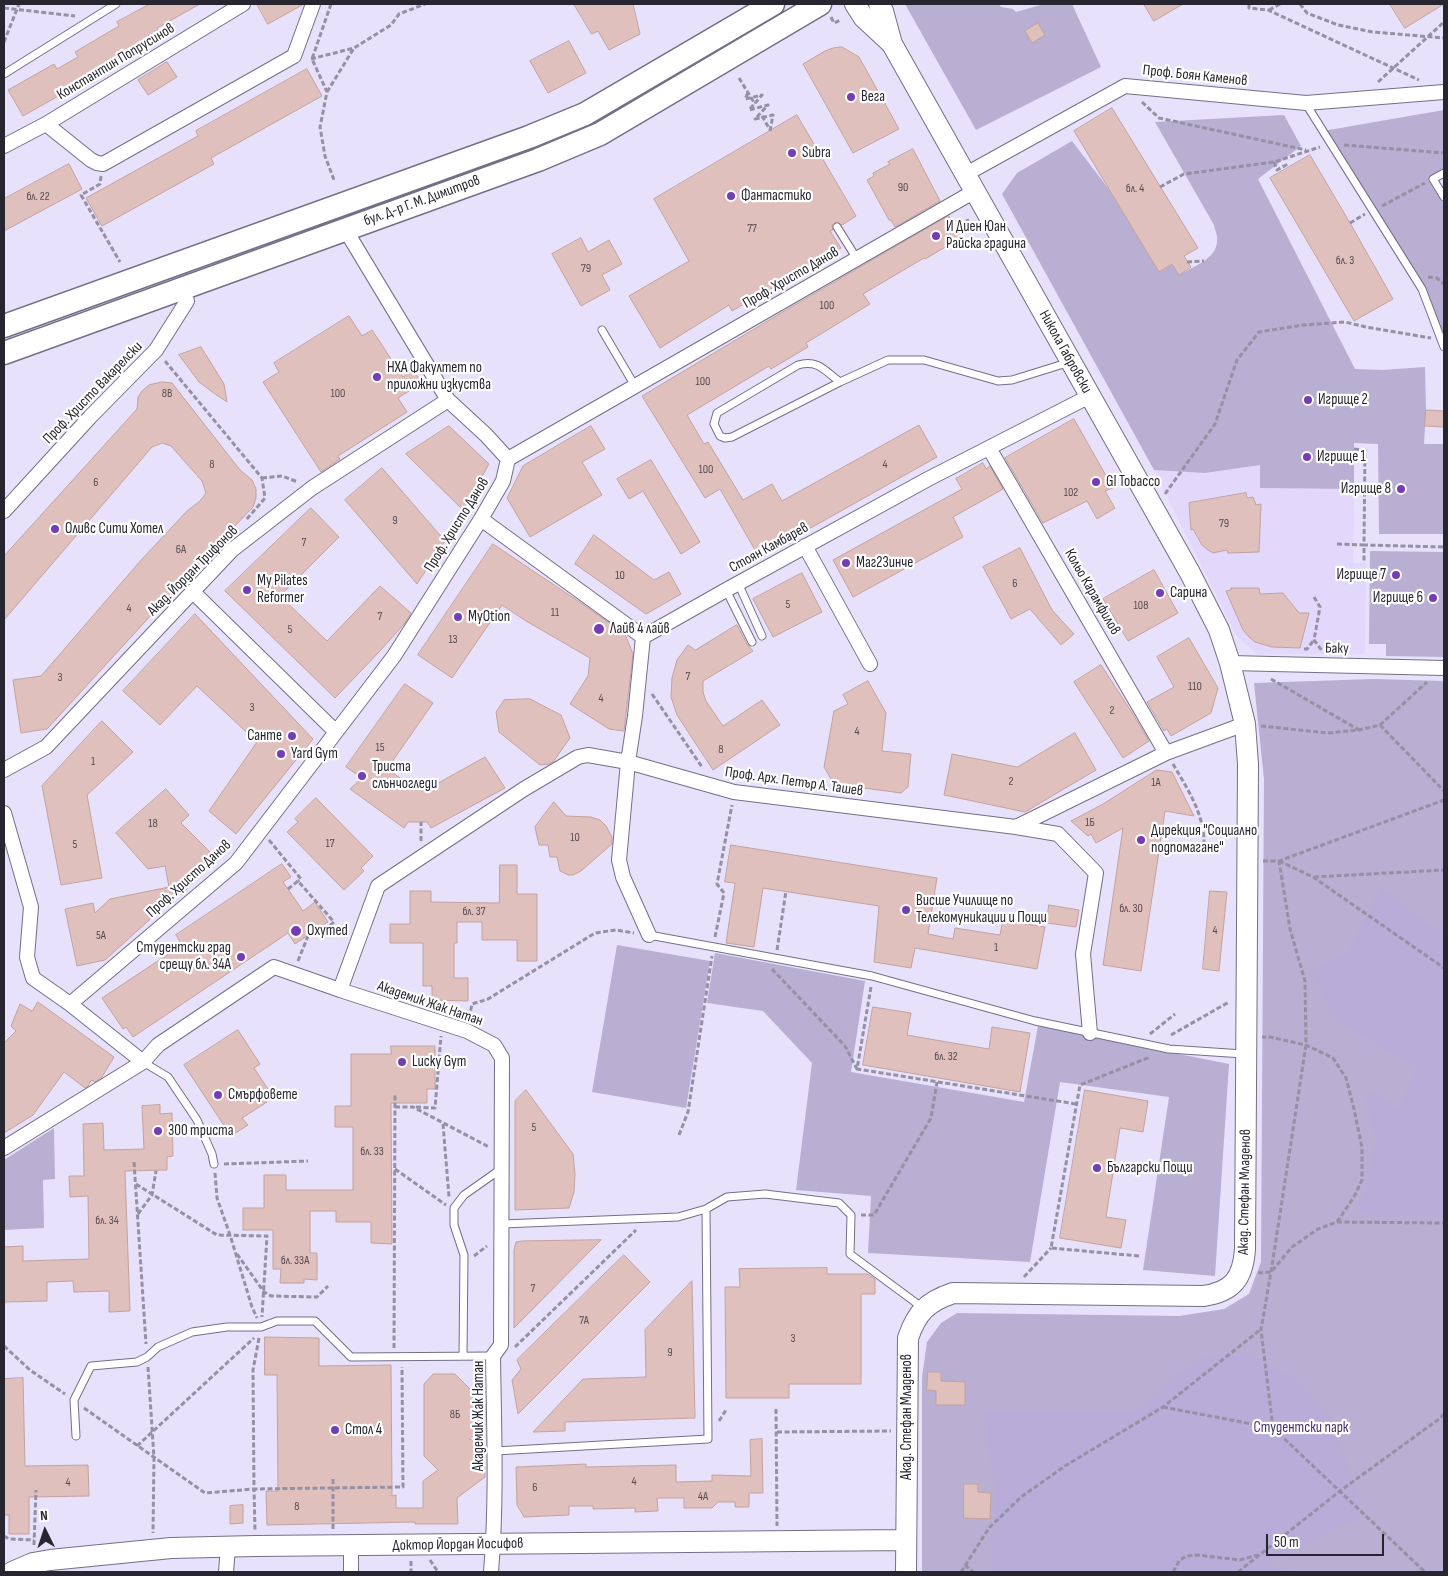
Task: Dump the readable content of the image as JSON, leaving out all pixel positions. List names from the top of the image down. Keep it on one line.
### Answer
{"streets":{"main road":["бул. Д-р Г. М. Димитров"],"street":["Константин Попрусинов","Проф. Боян Каменов","Проф. Христо Данов","Никола Габровски","Проф. Христо Вакарелски","Стоян Камбарев","Акад. Йордан Трифонов","Кольо Карамфилов","Баку","Проф. Арх. Петър А. Ташев","Академик Жак Натан","Акад. Стефан Младенов","Доктор Йордан Йосифов"]},"crossings":[["Проф. Боян Каменов","Проф. Христо Данов"],["Проф. Боян Каменов","Никола Габровски"],["бул. Д-р Г. М. Димитров","Проф. Христо Вакарелски"],["Проф. Христо Данов","Никола Габровски"],["Никола Габровски","Стоян Камбарев"],["Никола Габровски","Баку"],["Никола Габровски","Акад. Стефан Младенов"],["Стоян Камбарев","Кольо Карамфилов"],["Баку","Акад. Стефан Младенов"],["Проф. Арх. Петър А. Ташев","Академик Жак Натан"],["Академик Жак Натан","Доктор Йордан Йосифов"],["Акад. Стефан Младенов","Доктор Йордан Йосифов"]],"parks":["Студентски парк"],"places":["Вега","Subra","Фантастико","И Диен Юан Райска градина","НХА Факултет по приложни изкуства","Игрище 2","Игрище 1","GI Tobacco","Игрище 8","Оливс Сити Хотел","Маг23инче","Игрище 7","My Pilates Reformer","Сарина","Игрище 6","MyOtion","Лайв 4 лайв","Санте","Yard Gym","Триста слънчогледи","Дирекция \"Социално подпомагане\"","Висше Училище по Телекомуникации и Пощи","Oxymed","Студентски град срещу бл. 34А","Lucky Gym","Смърфовете","300 триста","Български Пощи","Стол 4"],"house_numbers":["90","бл. 4","бл. 22","77","бл. 3","79","100","100","8В","100","8","4","100","6","102","9","79","7","6А","10","6","5","108","4","11","7","5","13","7","3","110","4","3","2","4","15","8","1","2","1А","1Б","18","10","17","5","бл. 30","бл. 37","4","5А","1","бл. 32","5","бл. 33","бл. 34","бл. 33А","7","7А","3","9","8Б","4","4","6","4А","8"],"scale_bar":"50 m","north":"top"}
